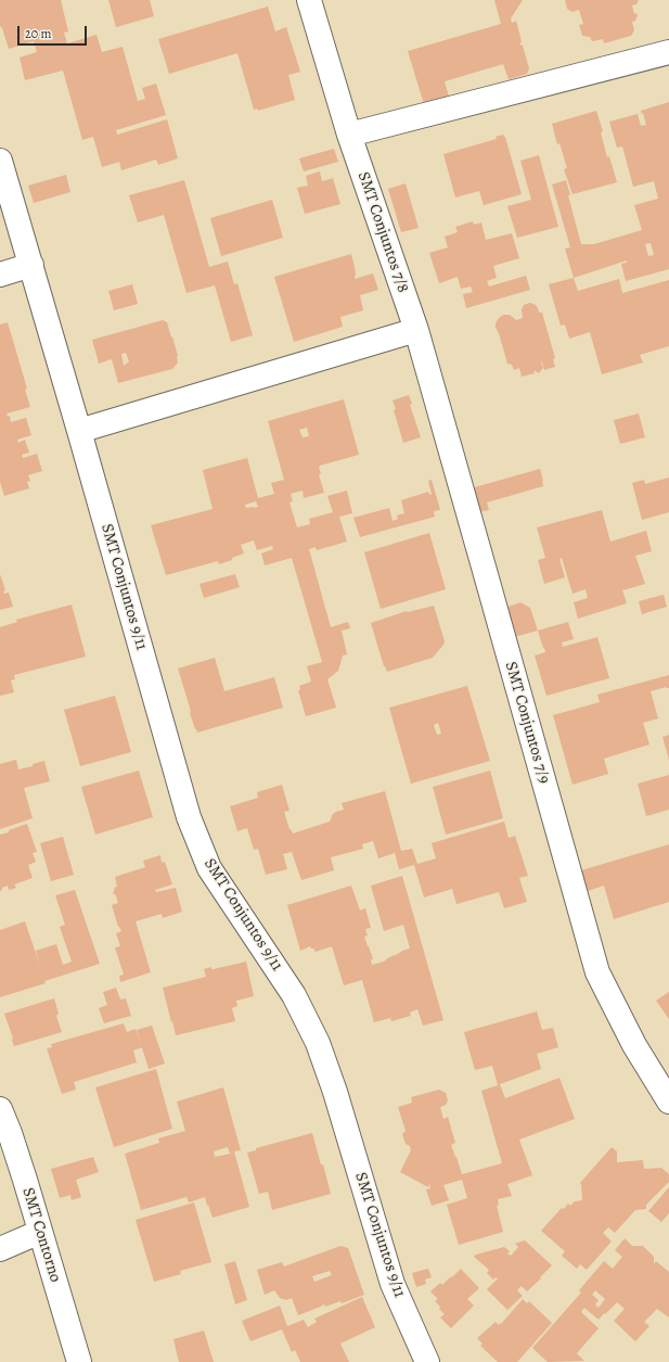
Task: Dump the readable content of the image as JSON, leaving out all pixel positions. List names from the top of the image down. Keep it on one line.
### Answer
{"streets":{"street":["SMT Conjuntos 7/8","SMT Conjuntos 9/11","SMT Conjuntos 7/9","SMT Contorno"]},"crossings":[["SMT Conjuntos 7/8","SMT Conjuntos 7/9"]],"scale_bar":"20 m"}
